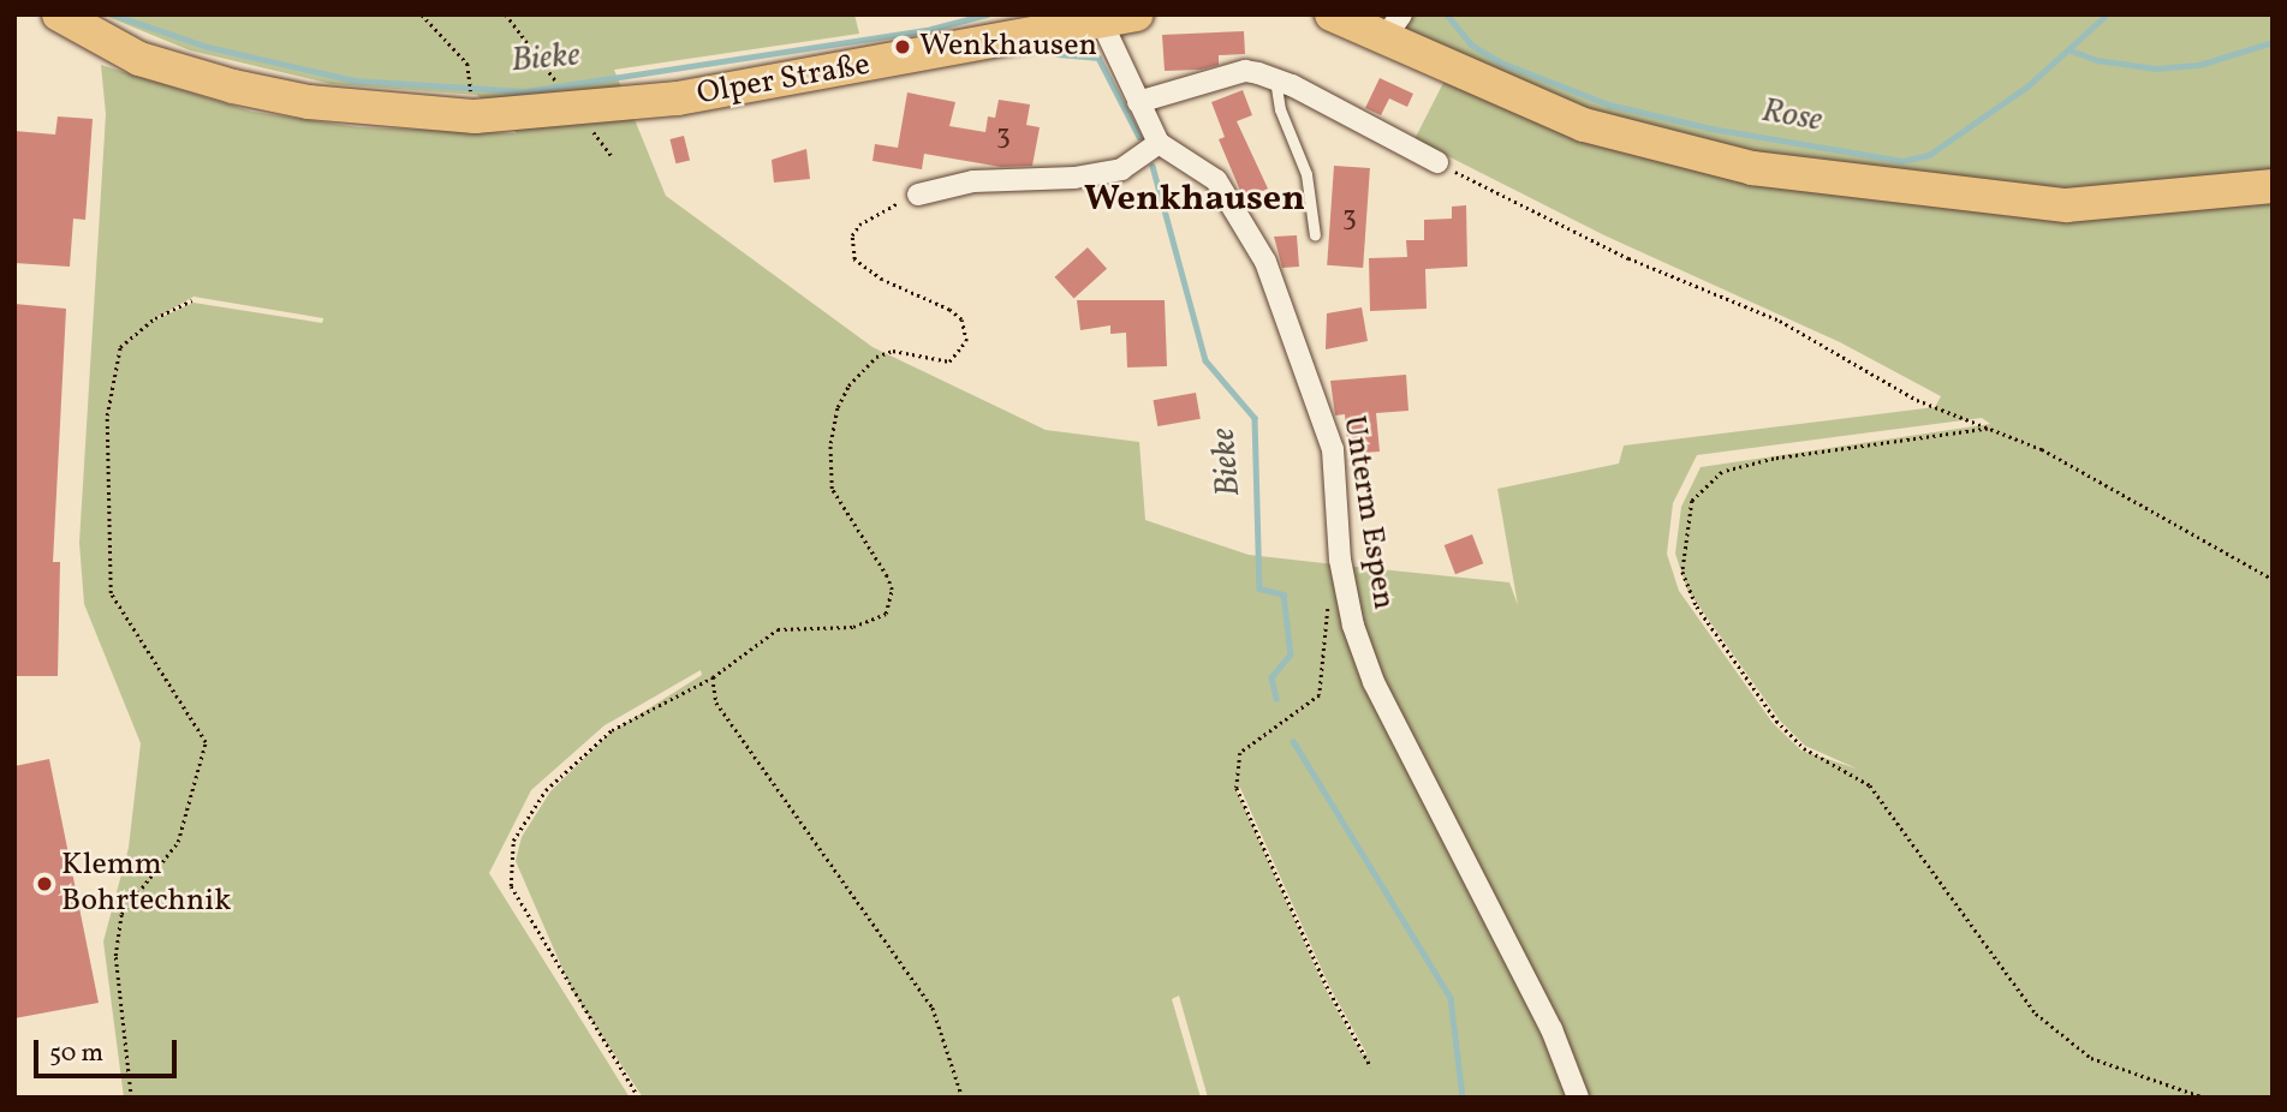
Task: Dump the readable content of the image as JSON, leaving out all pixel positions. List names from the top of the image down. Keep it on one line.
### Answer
{"streets":{"main road":["Olper Straße"],"street":["Unterm Espen"]},"districts":["Wenkhausen"],"water":["Bieke","Rose"],"places":["Wenkhausen","Klemm Bohrtechnik"],"house_numbers":["3","3"],"scale_bar":"50 m"}
